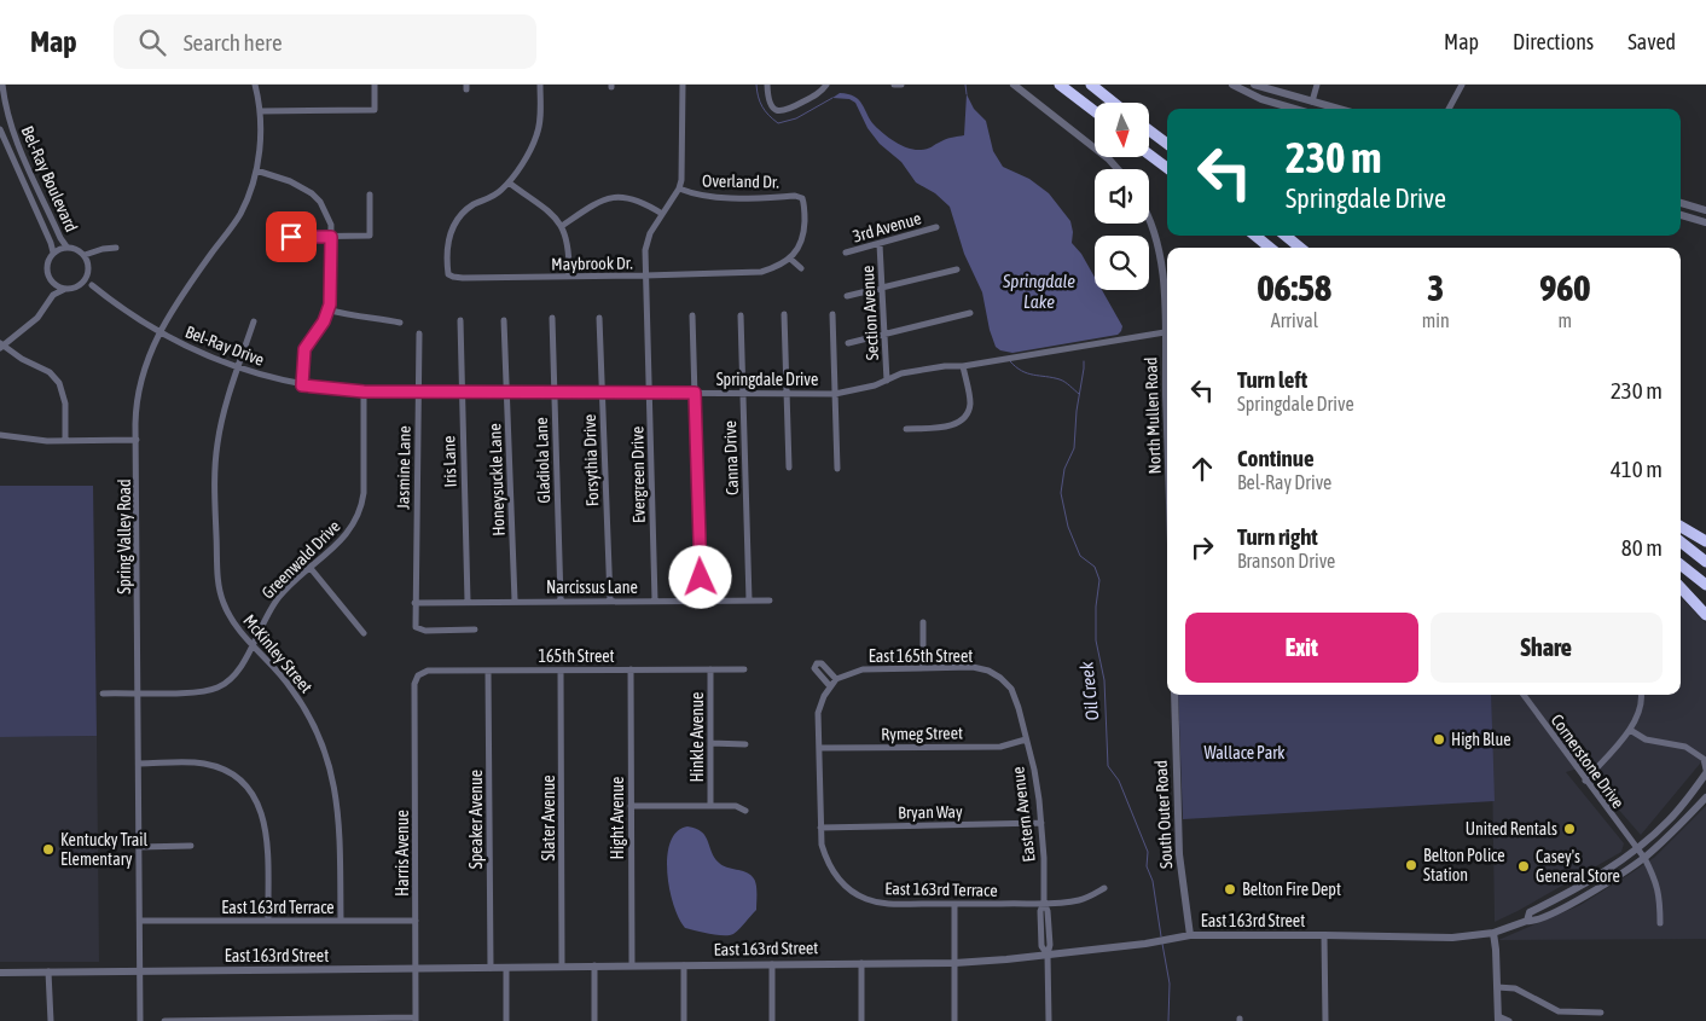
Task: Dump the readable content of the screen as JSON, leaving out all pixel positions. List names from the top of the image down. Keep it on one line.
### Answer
{"streets":{"street":["Bel-Ray Boulevard","Overland Dr.","3rd Avenue","Maybrook Dr.","Section Avenue","Bel-Ray Drive","Springdale Drive","North Mullen Road","Canna Drive","Gladiola Lane","Forsythia Drive","Iris Lane","Jasmine Lane","Evergreen Drive","Honeysuckle Lane","Spring Valley Road","Greenwald Drive","Narcissus Lane","McKinley Street","165th Street","East 165th Street","Rymeg Street","Hinkle Avenue","Cornerstone Drive","Bryan Way","Eastern Avenue","South Outer Road","Slater Avenue","Hight Avenue","Speaker Avenue","Harris Avenue","East 163rd Terrace","East 163rd Street"]},"crossings":[["Overland Dr.","Maybrook Dr."],["Overland Dr.","Evergreen Drive"],["3rd Avenue","Section Avenue"],["Maybrook Dr.","Evergreen Drive"],["Section Avenue","Springdale Drive"],["Bel-Ray Drive","Springdale Drive"],["Bel-Ray Drive","Spring Valley Road"],["Bel-Ray Drive","Greenwald Drive"],["Bel-Ray Drive","McKinley Street"],["Springdale Drive","North Mullen Road"],["Springdale Drive","Canna Drive"],["Springdale Drive","Gladiola Lane"],["Springdale Drive","Forsythia Drive"],["Springdale Drive","Iris Lane"],["Springdale Drive","Jasmine Lane"],["Springdale Drive","Evergreen Drive"],["Springdale Drive","Honeysuckle Lane"],["Springdale Drive","Greenwald Drive"],["Canna Drive","Narcissus Lane"],["Gladiola Lane","Narcissus Lane"],["Forsythia Drive","Narcissus Lane"],["Iris Lane","Narcissus Lane"],["Jasmine Lane","Narcissus Lane"],["Evergreen Drive","Narcissus Lane"],["Honeysuckle Lane","Narcissus Lane"],["Spring Valley Road","Greenwald Drive"],["Spring Valley Road","East 163rd Terrace"],["Spring Valley Road","East 163rd Street"],["Greenwald Drive","McKinley Street"],["McKinley Street","East 163rd Terrace"],["165th Street","Hinkle Avenue"],["165th Street","Slater Avenue"],["165th Street","Hight Avenue"],["165th Street","Speaker Avenue"],["165th Street","Harris Avenue"],["East 165th Street","Eastern Avenue"],["Rymeg Street","Eastern Avenue"],["Rymeg Street","East 163rd Terrace"],["Cornerstone Drive","East 163rd Street"],["Bryan Way","Eastern Avenue"],["Bryan Way","East 163rd Terrace"],["Eastern Avenue","East 163rd Terrace"],["Eastern Avenue","East 163rd Street"],["South Outer Road","East 163rd Street"],["Slater Avenue","East 163rd Street"],["Hight Avenue","East 163rd Street"],["Speaker Avenue","East 163rd Street"],["Harris Avenue","East 163rd Terrace"],["Harris Avenue","East 163rd Street"]],"water":["Springdale Lake","Oil Creek"],"parks":["Wallace Park"],"places":["High Blue","United Rentals","Kentucky Trail Elementary","Belton Police Station","Casey's General Store","Belton Fire Dept"],"north":"bottom","page":{"header":"Map","search":"Search here","nav":["Map","Directions","Saved"],"turn":["230 m","Springdale Drive"],"eta":["06:58","Arrival","3","min","960","m"],"list":[{"name":"Turn left","note":"Springdale Drive","value":"230 m"},{"name":"Continue","note":"Bel-Ray Drive","value":"410 m"},{"name":"Turn right","note":"Branson Drive","value":"80 m"}],"buttons":["Exit","Share"]}}
